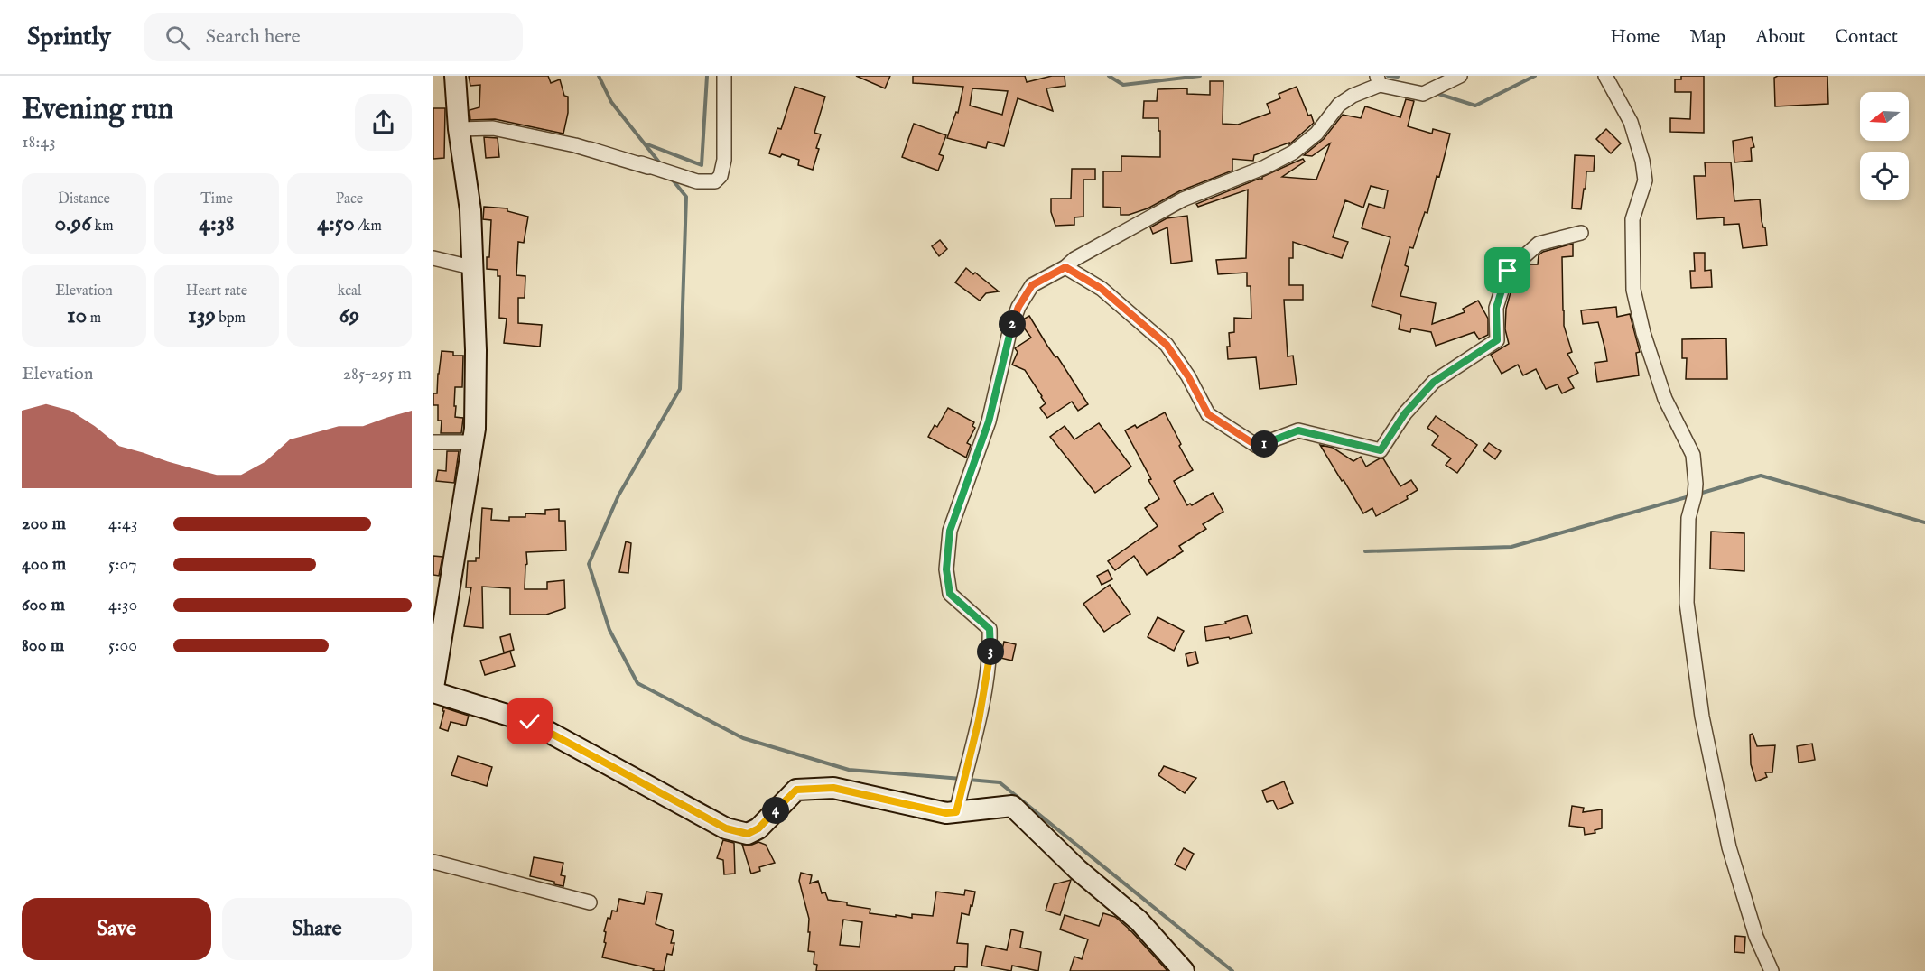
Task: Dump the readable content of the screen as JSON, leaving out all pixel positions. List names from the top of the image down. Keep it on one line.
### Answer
{"north":"left","page":{"header":"Sprintly","search":"Search here","nav":["Home","Map","About","Contact"],"heading":["Evening run","18:43"],"stats":[["Distance","0.96 km"],["Time","4:38"],["Pace","4:50 /km"],["Elevation","10 m"],["Heart rate","139 bpm"],["kcal","69"]],"pins":["2","1","3","4"],"chart":["Elevation","285–295 m"],"list":[{"name":"200 m","note":"4:43"},{"name":"400 m","note":"5:07"},{"name":"600 m","note":"4:30"},{"name":"800 m","note":"5:00"}],"buttons":["Save","Share"]}}
